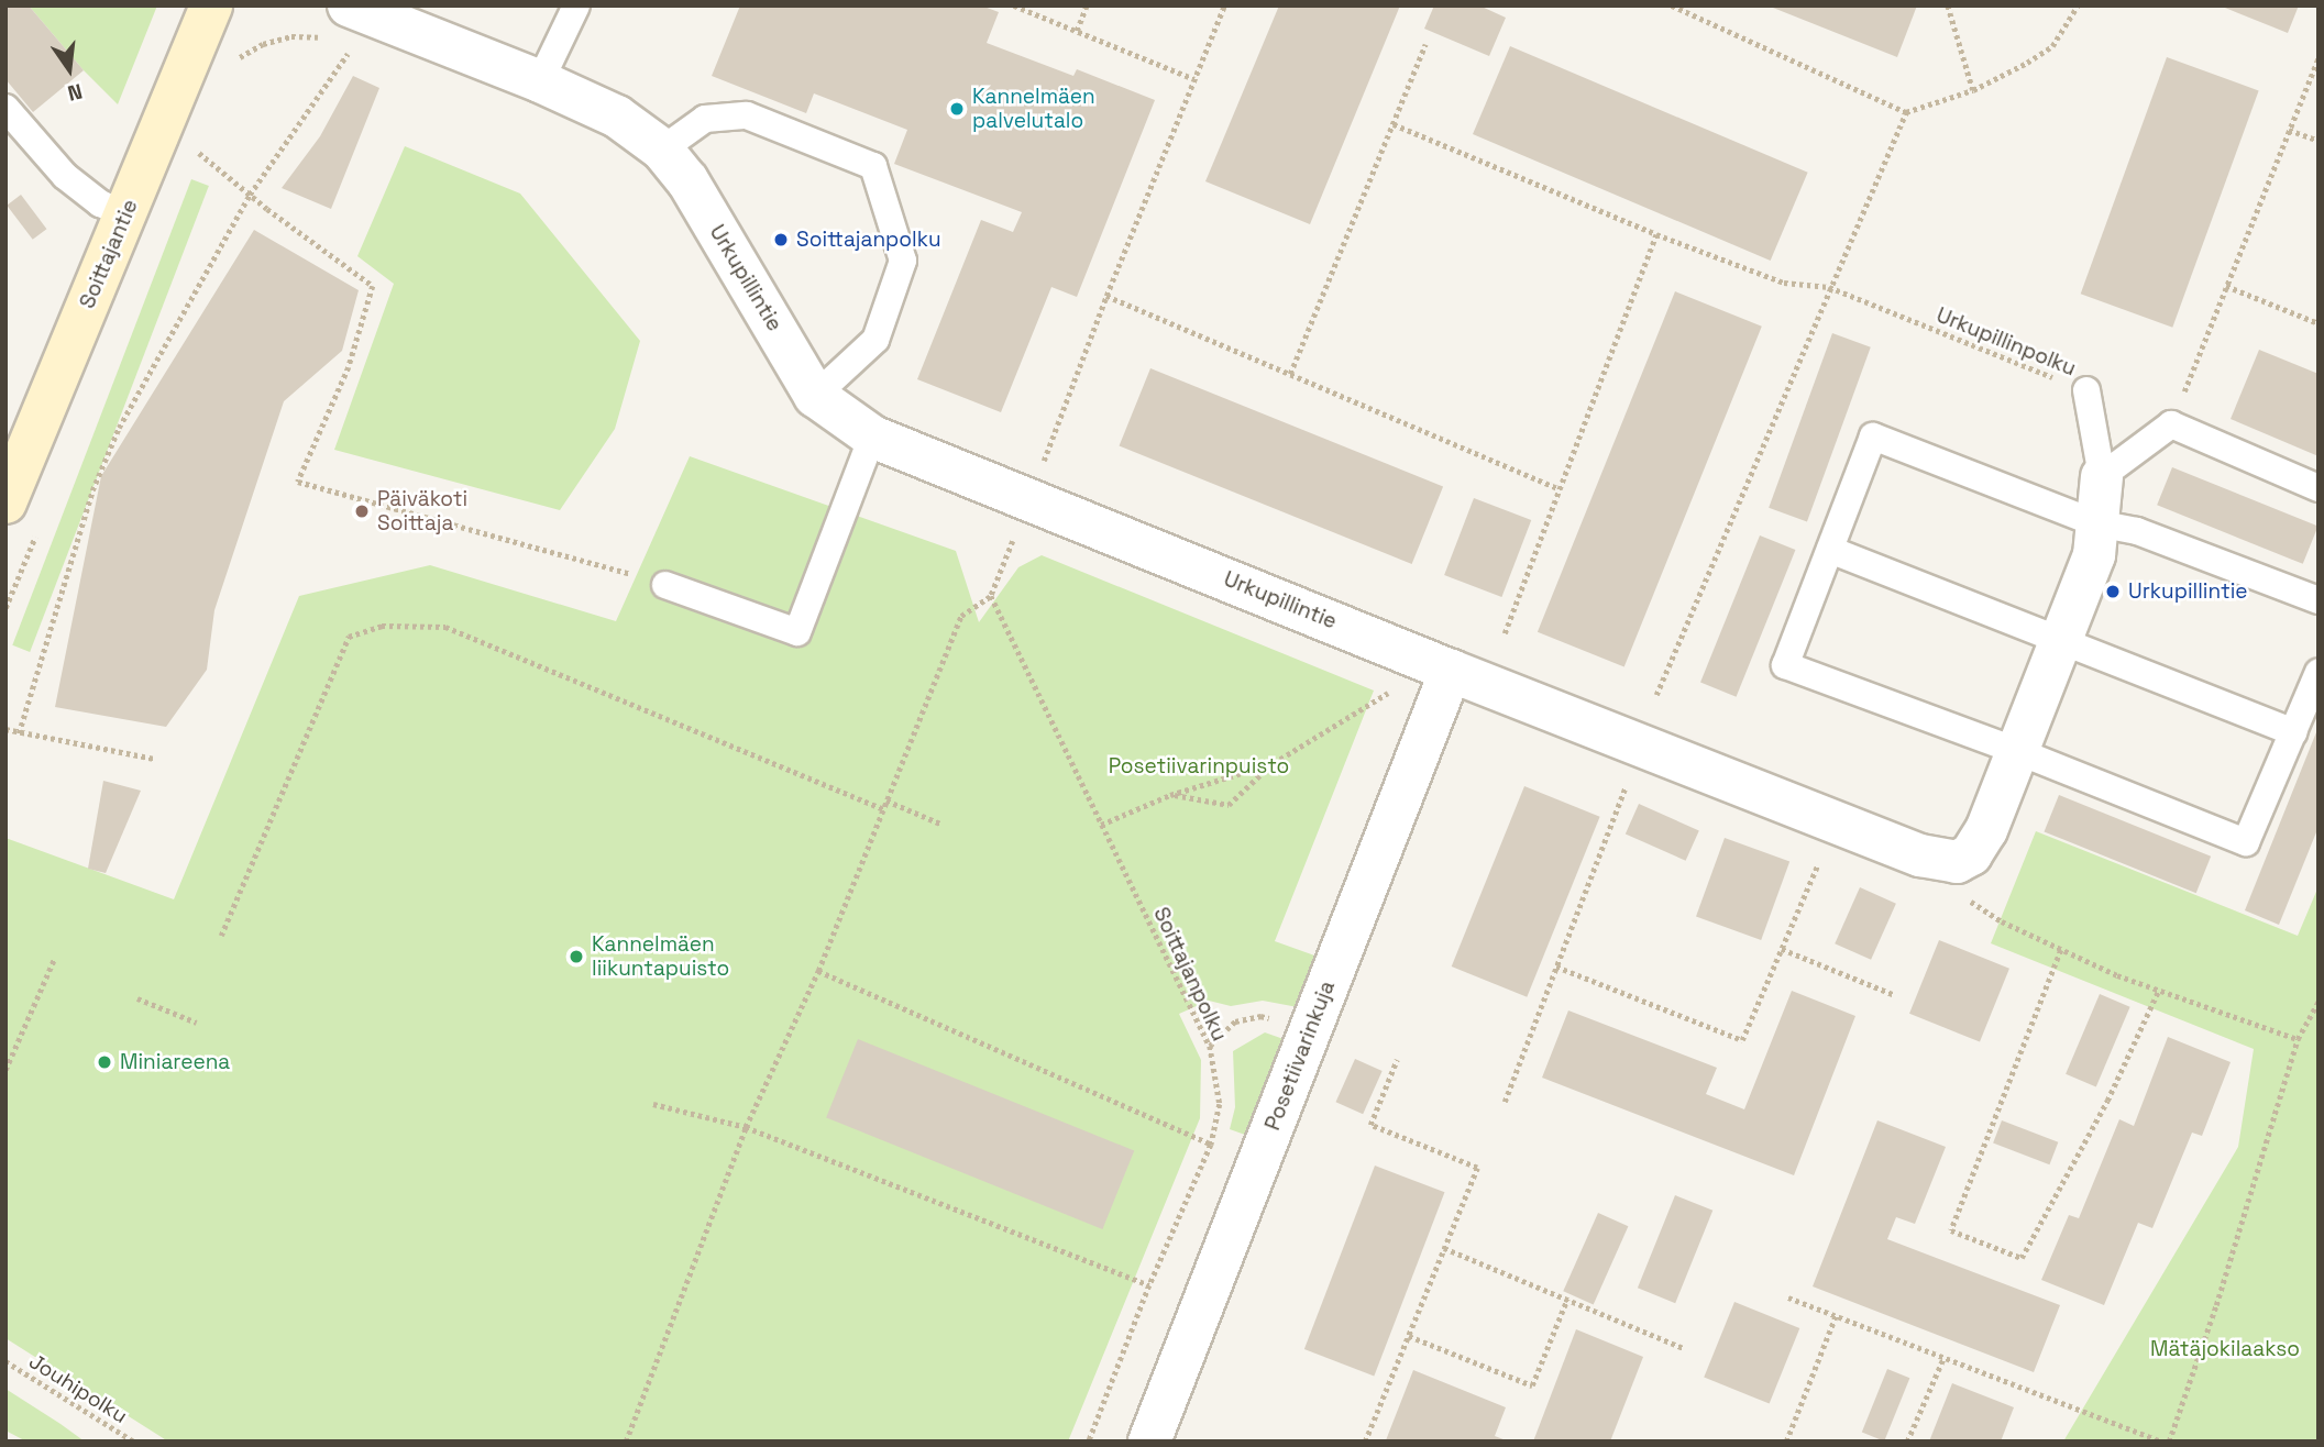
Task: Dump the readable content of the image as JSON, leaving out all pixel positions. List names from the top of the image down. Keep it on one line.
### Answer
{"streets":{"main road":["Soittajantie"],"street":["Urkupillintie","Posetiivarinkuja"],"path":["Urkupillinpolku","Soittajanpolku","Jouhipolku"]},"crossings":[["Urkupillintie","Posetiivarinkuja"]],"parks":["Posetiivarinpuisto","Mätäjokilaakso"],"places":["Kannelmäen palvelutalo","Soittajanpolku","Päiväkoti Soittaja","Urkupillintie","Kannelmäen liikuntapuisto","Miniareena"],"north":"bottom"}
